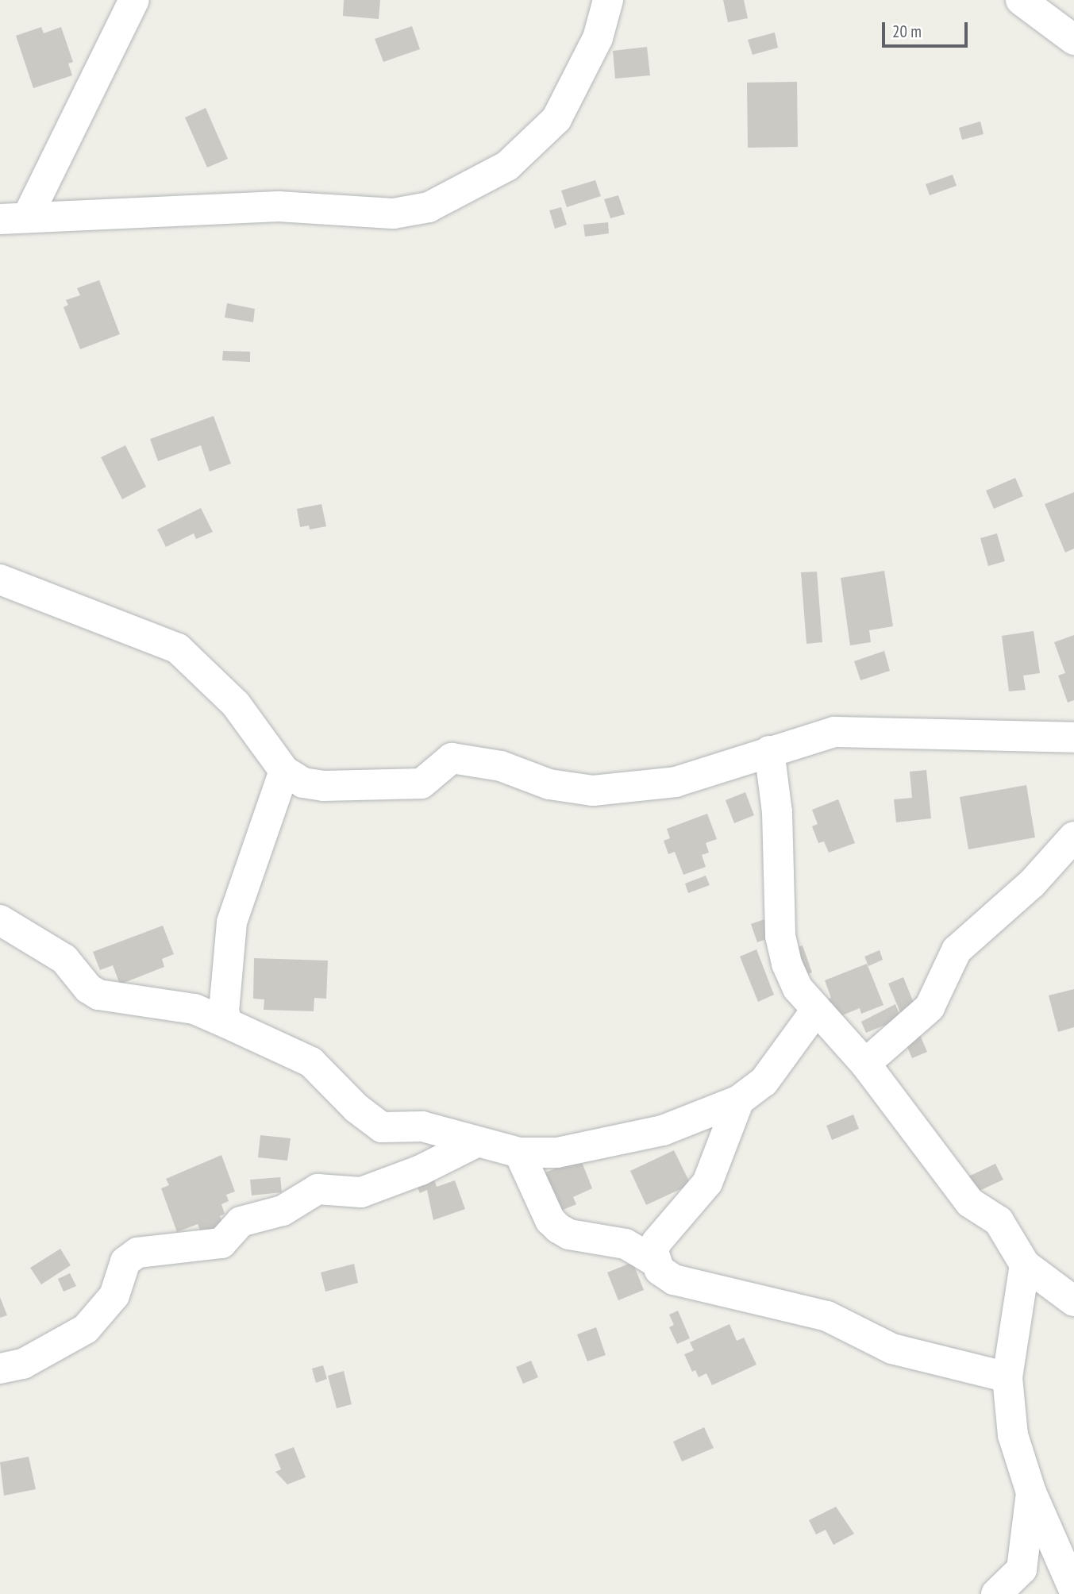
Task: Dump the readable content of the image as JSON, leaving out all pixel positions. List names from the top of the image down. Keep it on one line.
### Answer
{"scale_bar":"20 m"}
